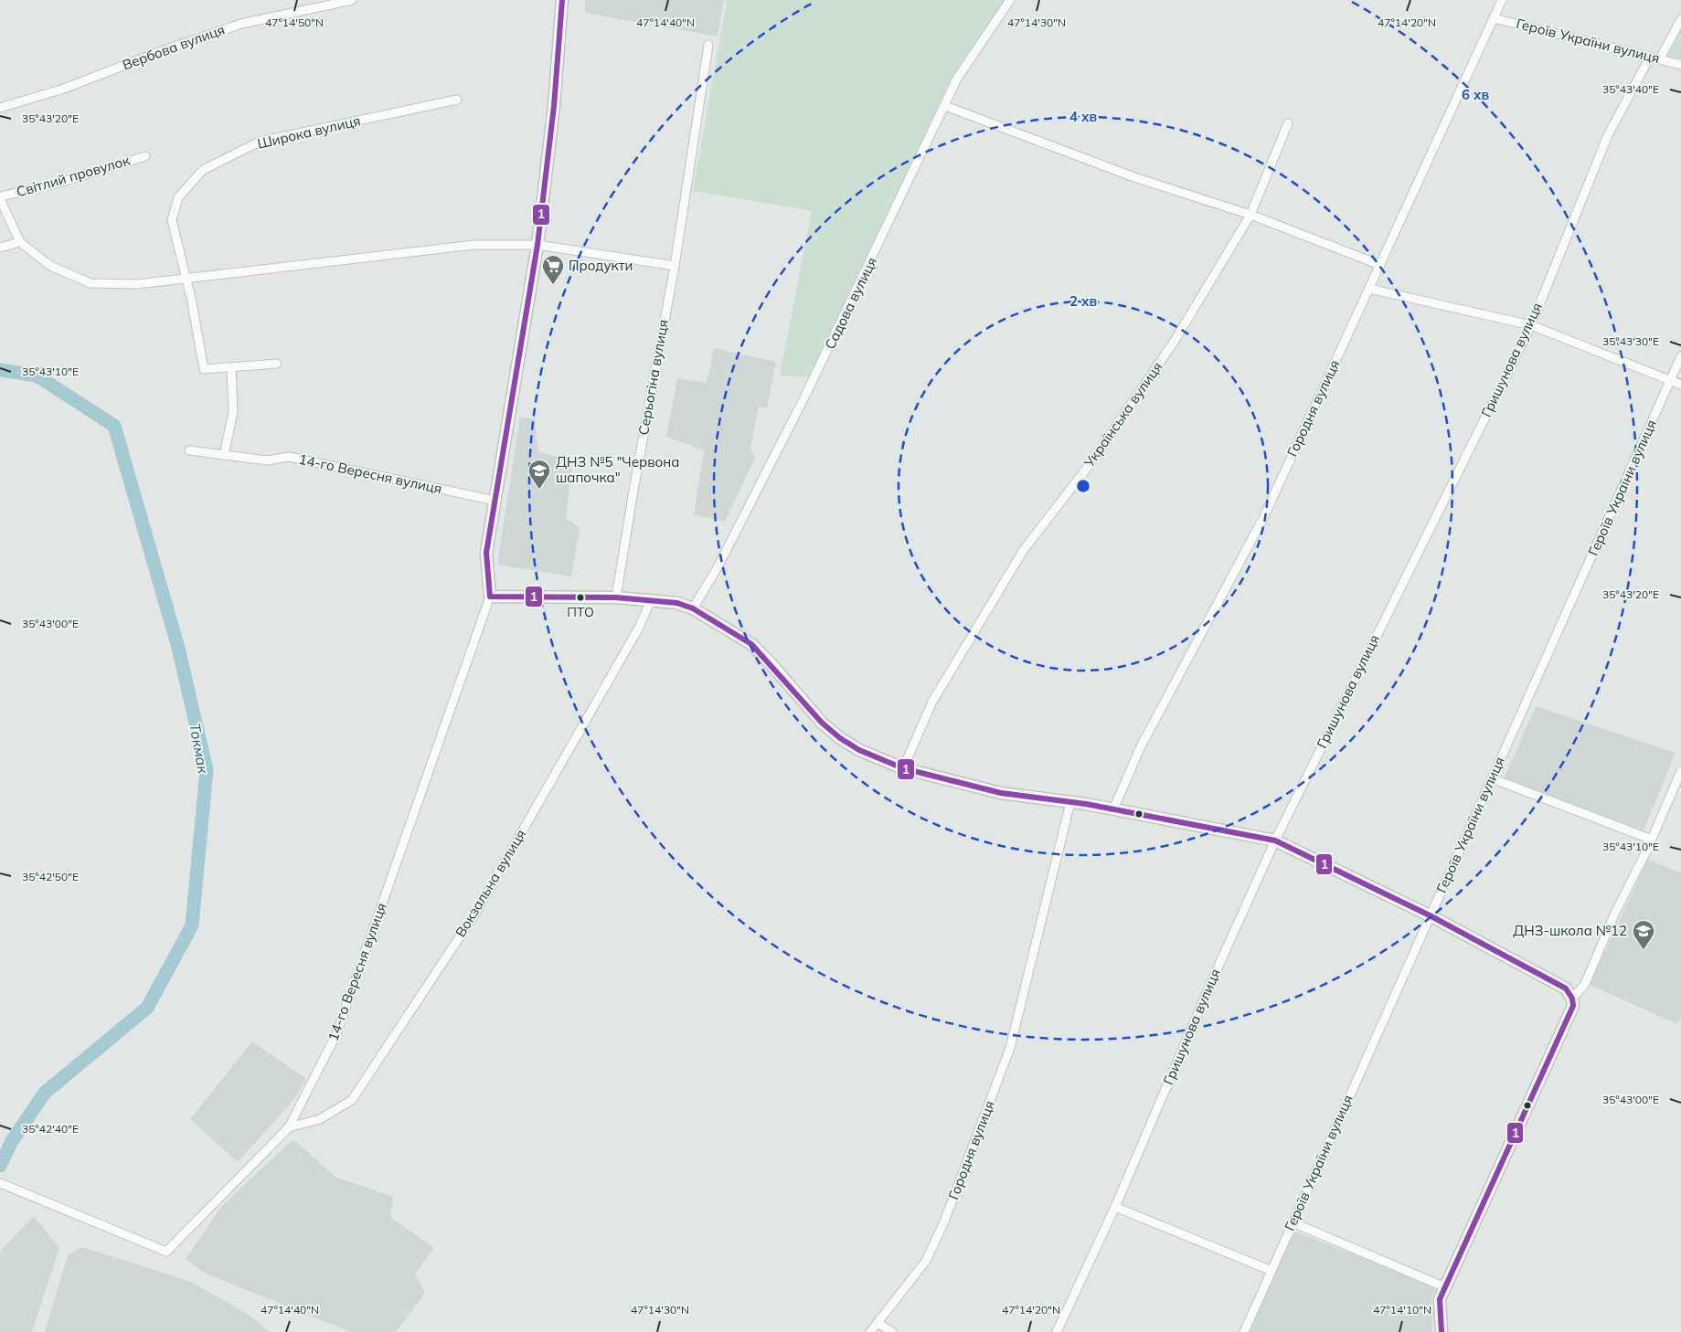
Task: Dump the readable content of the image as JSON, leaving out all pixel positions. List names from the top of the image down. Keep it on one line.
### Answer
{"streets":{"street":["Героїв України вулиця","Вербова вулиця","Широка вулиця","Світлий провулок","Садова вулиця","Гришунова вулиця","Серьогіна вулиця","Городня вулиця","Українська вулиця","14-го Вересня вулиця","Вокзальна вулиця"]},"crossings":[["Героїв України вулиця","Гришунова вулиця"],["Героїв України вулиця","Городня вулиця"],["14-го Вересня вулиця","Вокзальна вулиця"]],"water":["Токмак"],"places":{"supermarket":["Продукти"],"school or university":["ДНЗ №5 \"Червона шапочка\"","ДНЗ-школа №12"],"other":["ПТО"]},"lines":["transit line 1"],"coordinates":["47°14'50\"N","47°14'40\"N","47°14'30\"N","47°14'20\"N","35°43'40\"E","35°43'20\"E","35°43'30\"E","35°43'10\"E","35°43'00\"E","35°42'50\"E","35°42'40\"E","47°14'10\"N"],"rings":["6 хв","4 хв","2 хв"]}
